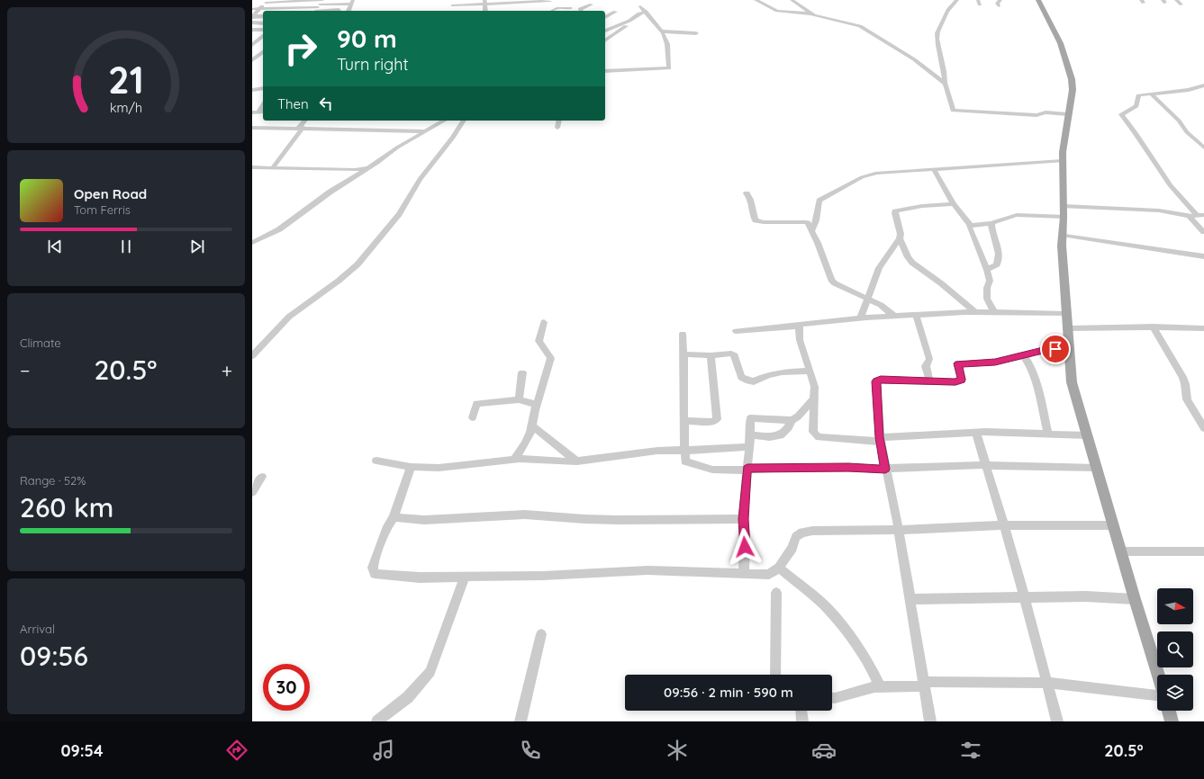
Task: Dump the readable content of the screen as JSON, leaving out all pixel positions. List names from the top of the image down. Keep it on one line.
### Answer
{"north":"right","page":{"turn":["90 m","Turn right"],"then":"Then","song":["Open Road","Tom Ferris"],"tile":["Climate",["Range · 52%","260 km"],["Arrival","09:56"]],"heat":["−","20.5°","+"],"limit":"30","trip":"09:56 · 2 min · 590 m","tabs":["09:54","20.5°"],"gauge":["21","km/h"]}}
